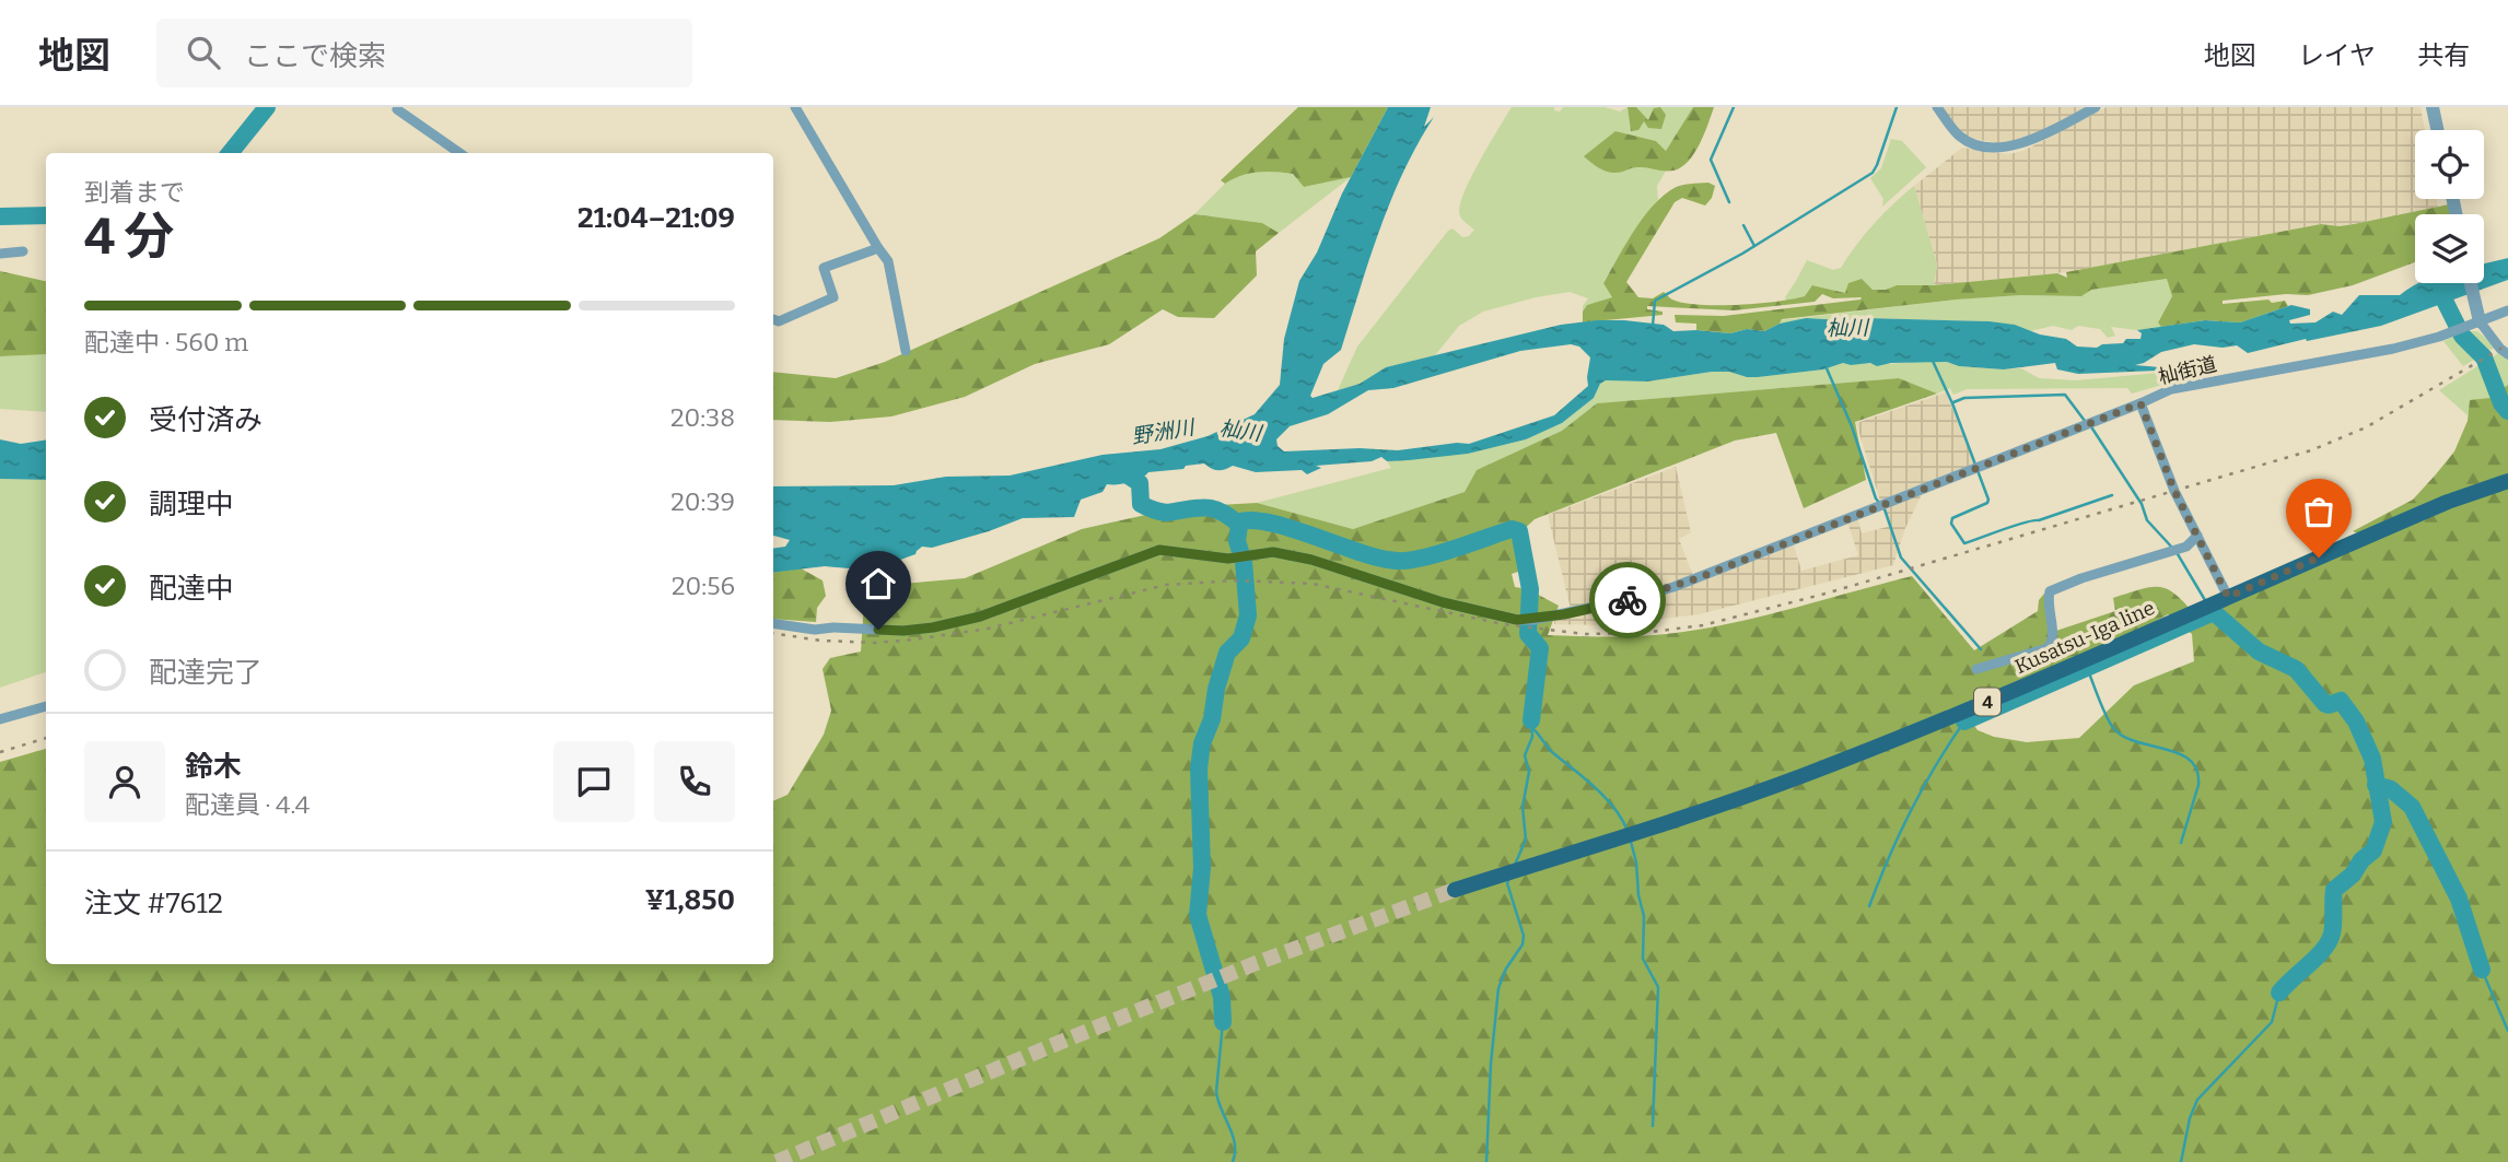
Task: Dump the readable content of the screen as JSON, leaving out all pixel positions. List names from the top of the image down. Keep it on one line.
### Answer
{"streets":{"main road":["Kusatsu-Iga line","4"],"street":["杣街道"]},"water":["杣川","野洲川"],"page":{"header":"地図","search":"ここで検索","nav":["地図","レイヤ","共有"],"heading":["4 分","到着まで","21:04–21:09"],"panel":["鈴木","配達員 · 4.4","注文 #7612","¥1,850"],"bar":"配達中 · 560 m","list":[["受付済み","20:38"],["調理中","20:39"],["配達中","20:56"],"配達完了"]}}
